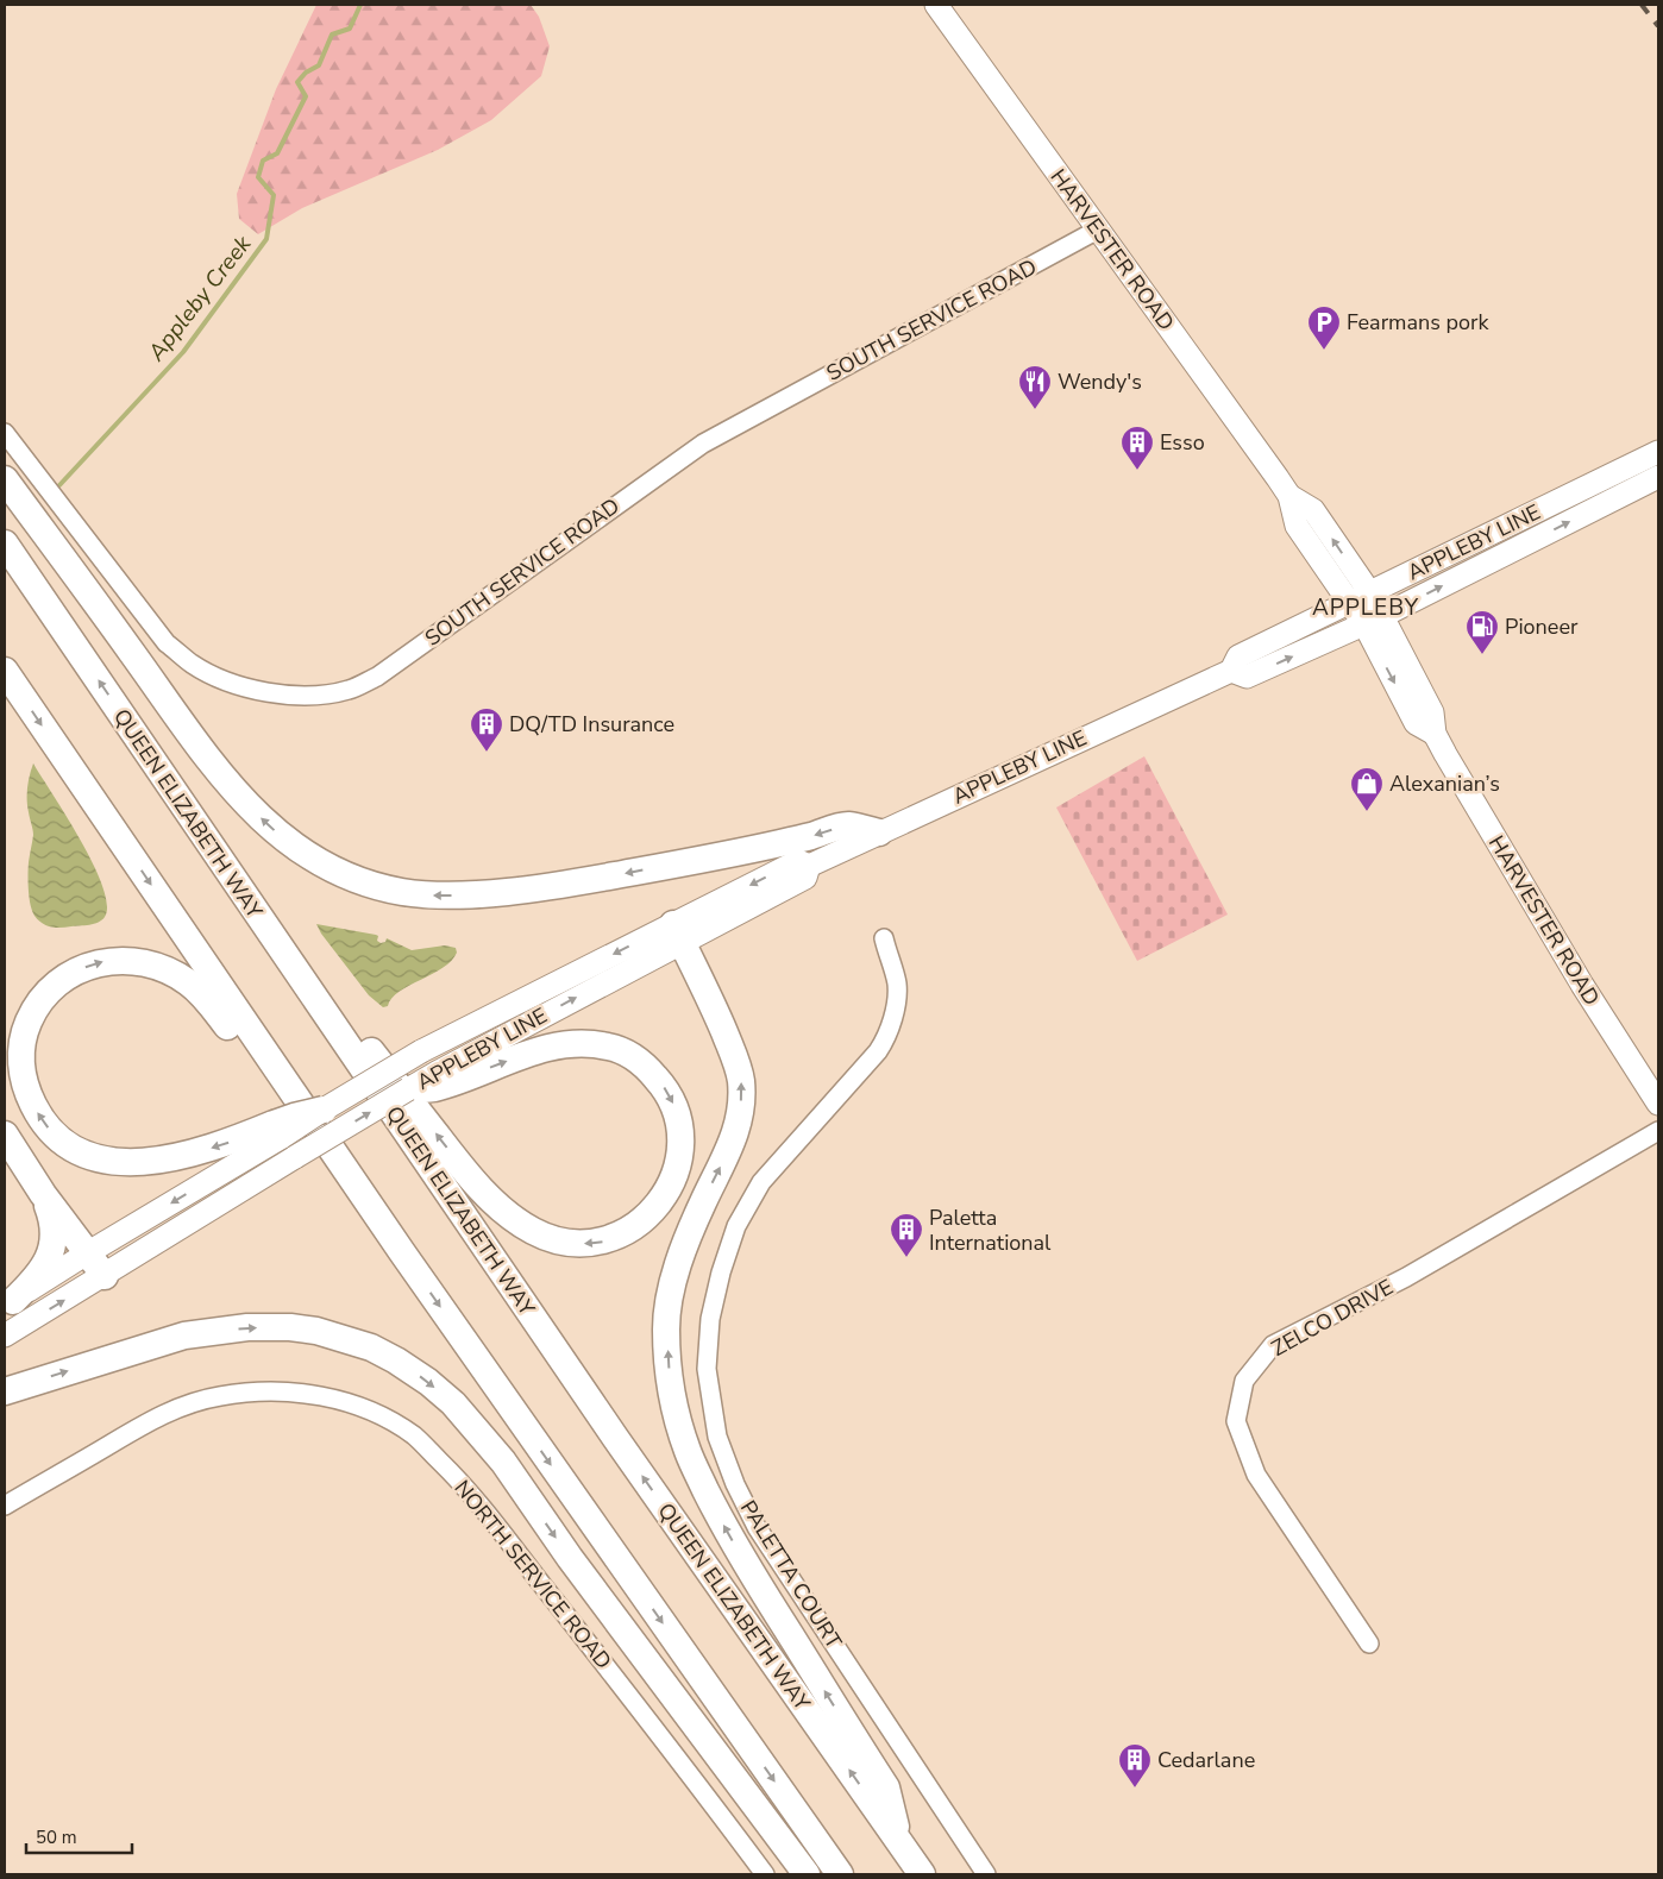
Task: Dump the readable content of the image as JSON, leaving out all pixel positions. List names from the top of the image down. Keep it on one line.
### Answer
{"streets":{"highway":["QUEEN ELIZABETH WAY"],"main road":["HARVESTER ROAD","APPLEBY LINE"],"street":["SOUTH SERVICE ROAD","ZELCO DRIVE","NORTH SERVICE ROAD","PALETTA COURT"]},"crossings":[["HARVESTER ROAD","SOUTH SERVICE ROAD"],["HARVESTER ROAD","APPLEBY LINE"]],"districts":["APPLEBY"],"water":["Appleby Creek"],"places":{"parking":["Fearmans pork"],"restaurant":["Wendy's"],"building":["Esso","DQ/TD Insurance","Paletta International","Cedarlane"],"fuel station":["Pioneer"],"shop":["Alexanian’s"]},"scale_bar":"50 m"}
